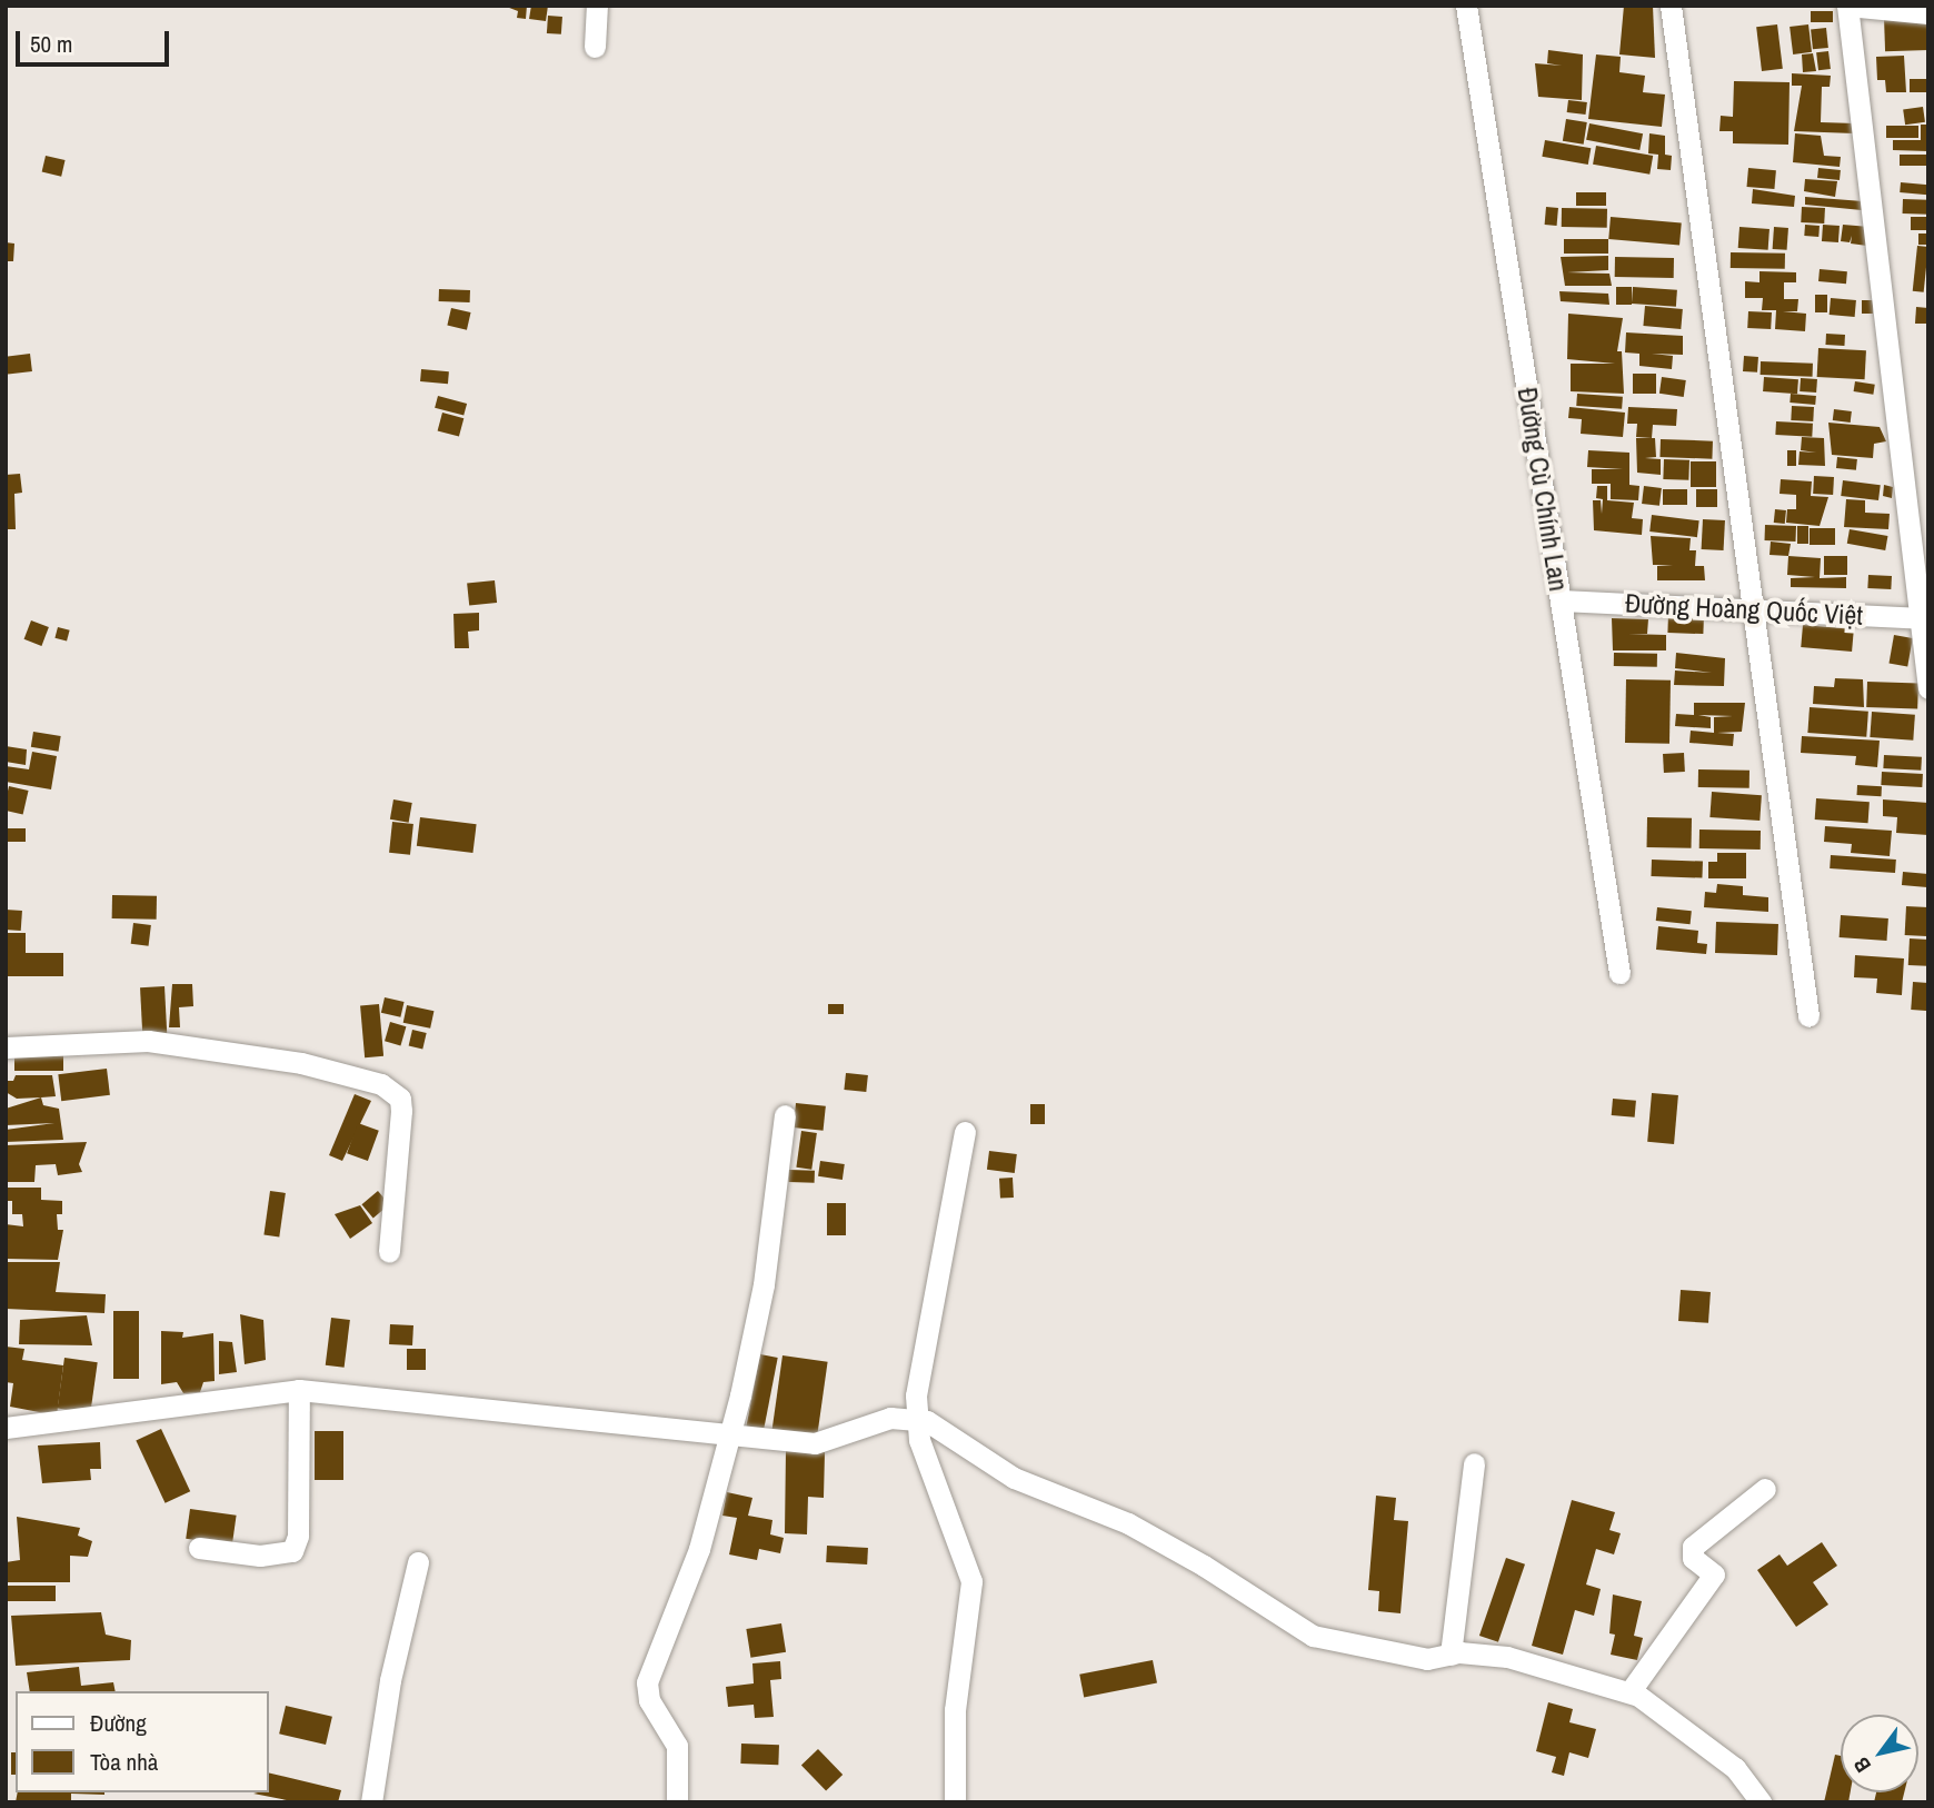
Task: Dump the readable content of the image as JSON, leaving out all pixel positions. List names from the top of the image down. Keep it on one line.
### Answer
{"streets":{"street":["Đường Cù Chính Lan","Đường Hoàng Quốc Việt"]},"crossings":[["Đường Cù Chính Lan","Đường Hoàng Quốc Việt"]],"legend":["Đường","Tòa nhà"],"scale_bar":"50 m","north":"bottom left"}
